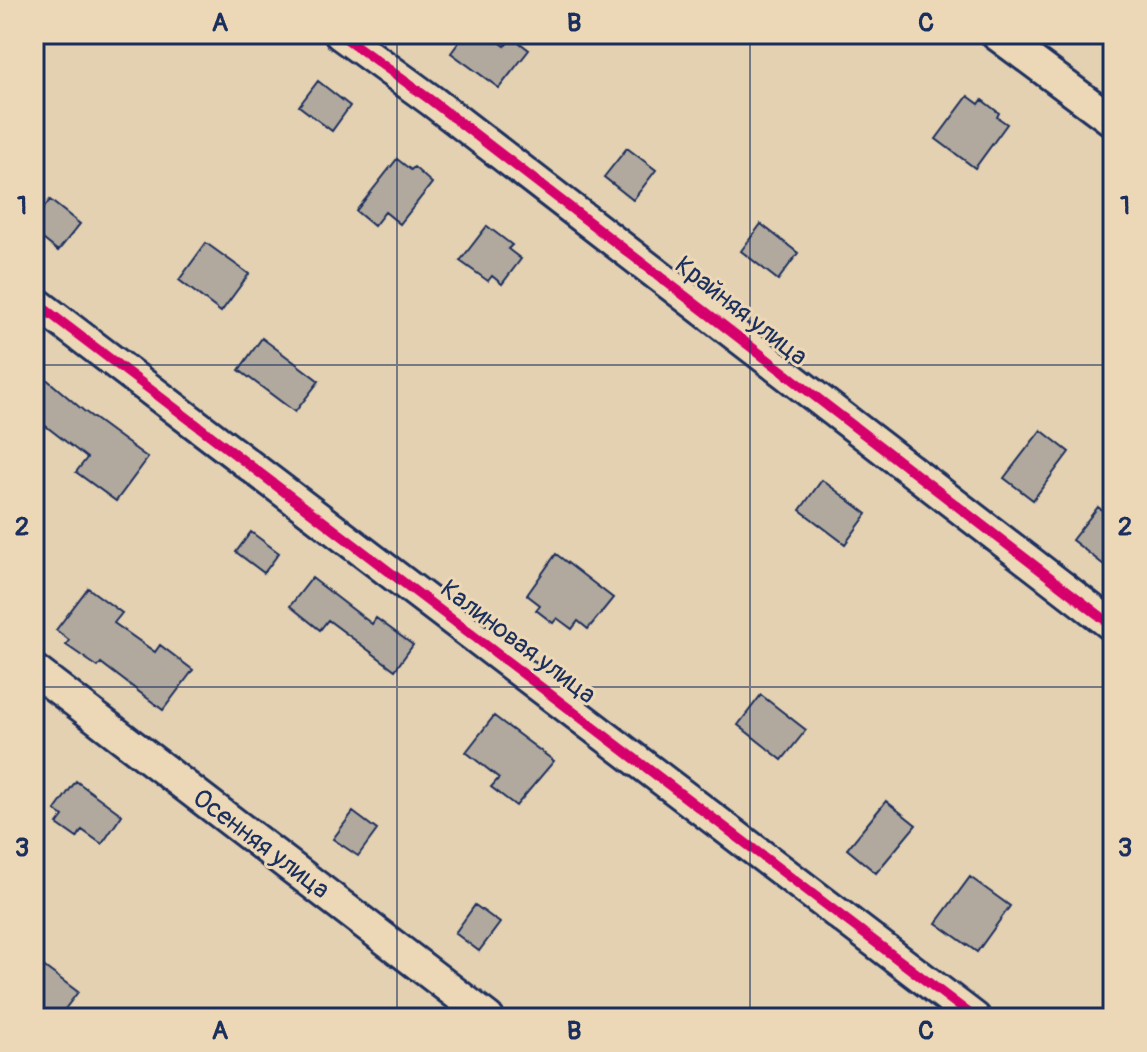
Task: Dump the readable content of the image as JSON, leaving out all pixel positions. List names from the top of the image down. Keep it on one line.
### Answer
{"streets":{"street":["Крайняя улица","Калиновая улица","Осенняя улица"]},"grid":{"columns":["A","B","C"],"rows":["1","2","3"]}}
